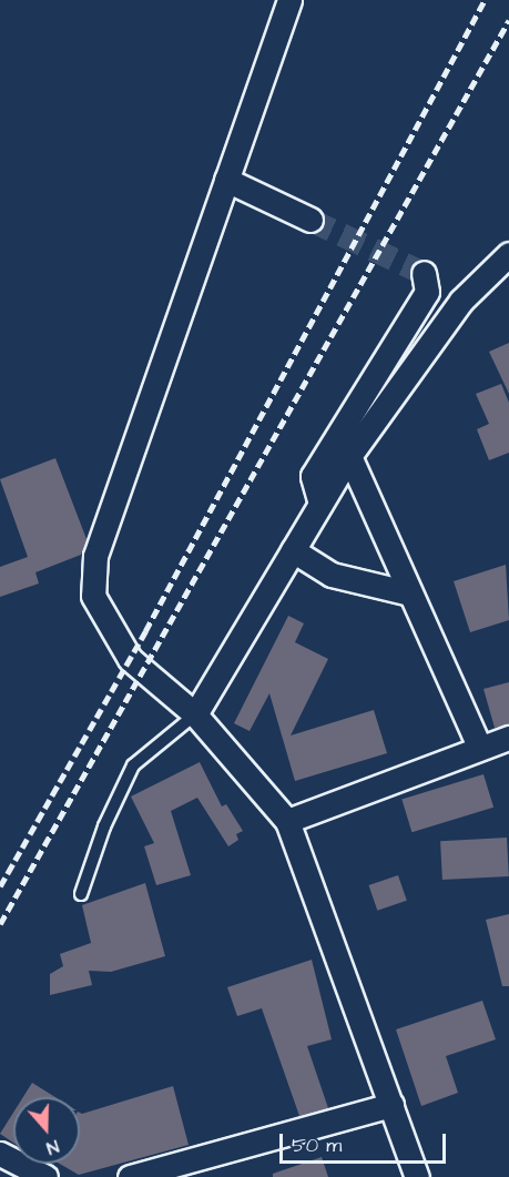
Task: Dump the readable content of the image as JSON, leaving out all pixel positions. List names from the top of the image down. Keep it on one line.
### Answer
{"scale_bar":"50 m","north":"bottom"}
